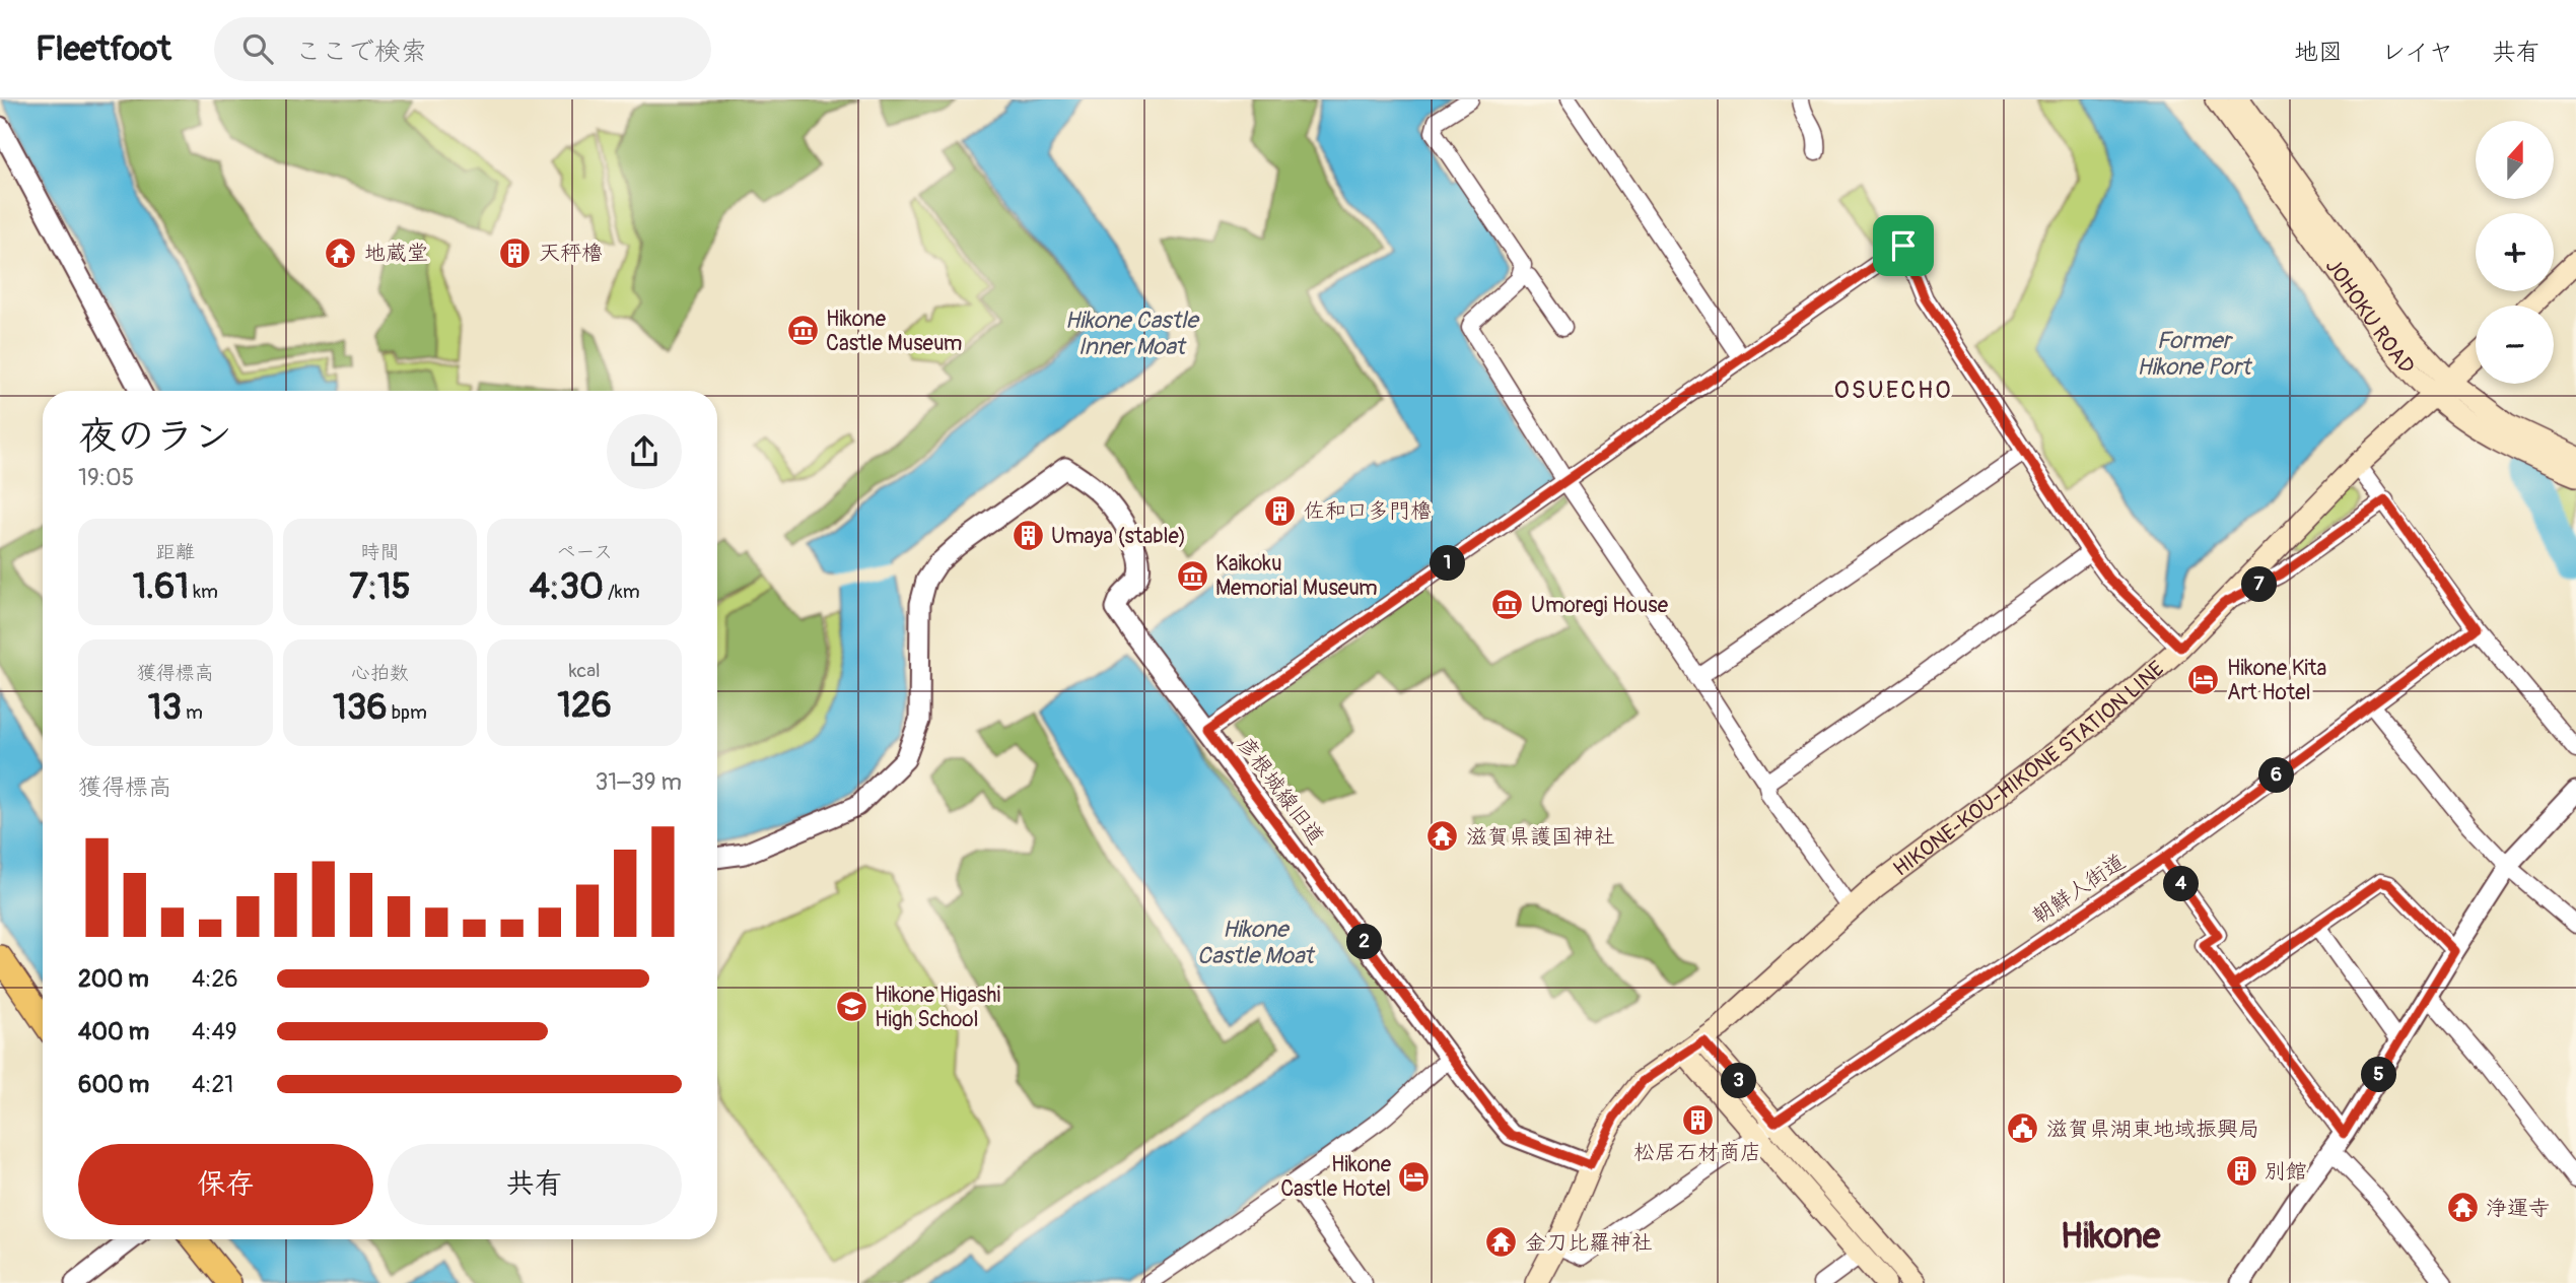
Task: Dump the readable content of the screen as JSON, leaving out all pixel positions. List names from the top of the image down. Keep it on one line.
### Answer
{"streets":{"main road":["JOHOKU ROAD","HIKONE-KOU-HIKONE STATION LINE"],"street":["彦根城線旧道","朝鮮人街道"]},"crossings":[["JOHOKU ROAD","HIKONE-KOU-HIKONE STATION LINE"],["HIKONE-KOU-HIKONE STATION LINE","彦根城線旧道"],["HIKONE-KOU-HIKONE STATION LINE","朝鮮人街道"]],"districts":["OSUECHO","Hikone"],"water":["Hikone Castle Inner Moat","Former Hikone Port","Hikone Castle Moat"],"places":{"temple":["地蔵堂","滋賀県護国神社","浄運寺","金刀比羅神社"],"building":["天秤櫓","佐和口多門櫓","Umaya (stable)","松居石材商店","別館"],"museum":["Hikone Castle Museum","Kaikoku Memorial Museum","Umoregi House"],"hotel":["Hikone Kita Art Hotel","Hikone Castle Hotel"],"school or university":["Hikone Higashi High School"],"public building":["滋賀県湖東地域振興局"]},"north":"top","page":{"header":"Fleetfoot","search":"ここで検索","nav":["地図","レイヤ","共有"],"map_buttons":["+","−"],"heading":["夜のラン","19:05"],"stats":[["距離","1.61 km"],["時間","7:15"],["ペース","4:30 /km"],["獲得標高","13 m"],["心拍数","136 bpm"],["kcal","126"]],"pins":["1","7","6","4","2","5","3"],"chart":["獲得標高","31–39 m"],"list":[{"name":"200 m","note":"4:26"},{"name":"400 m","note":"4:49"},{"name":"600 m","note":"4:21"}],"buttons":["保存","共有"]}}
